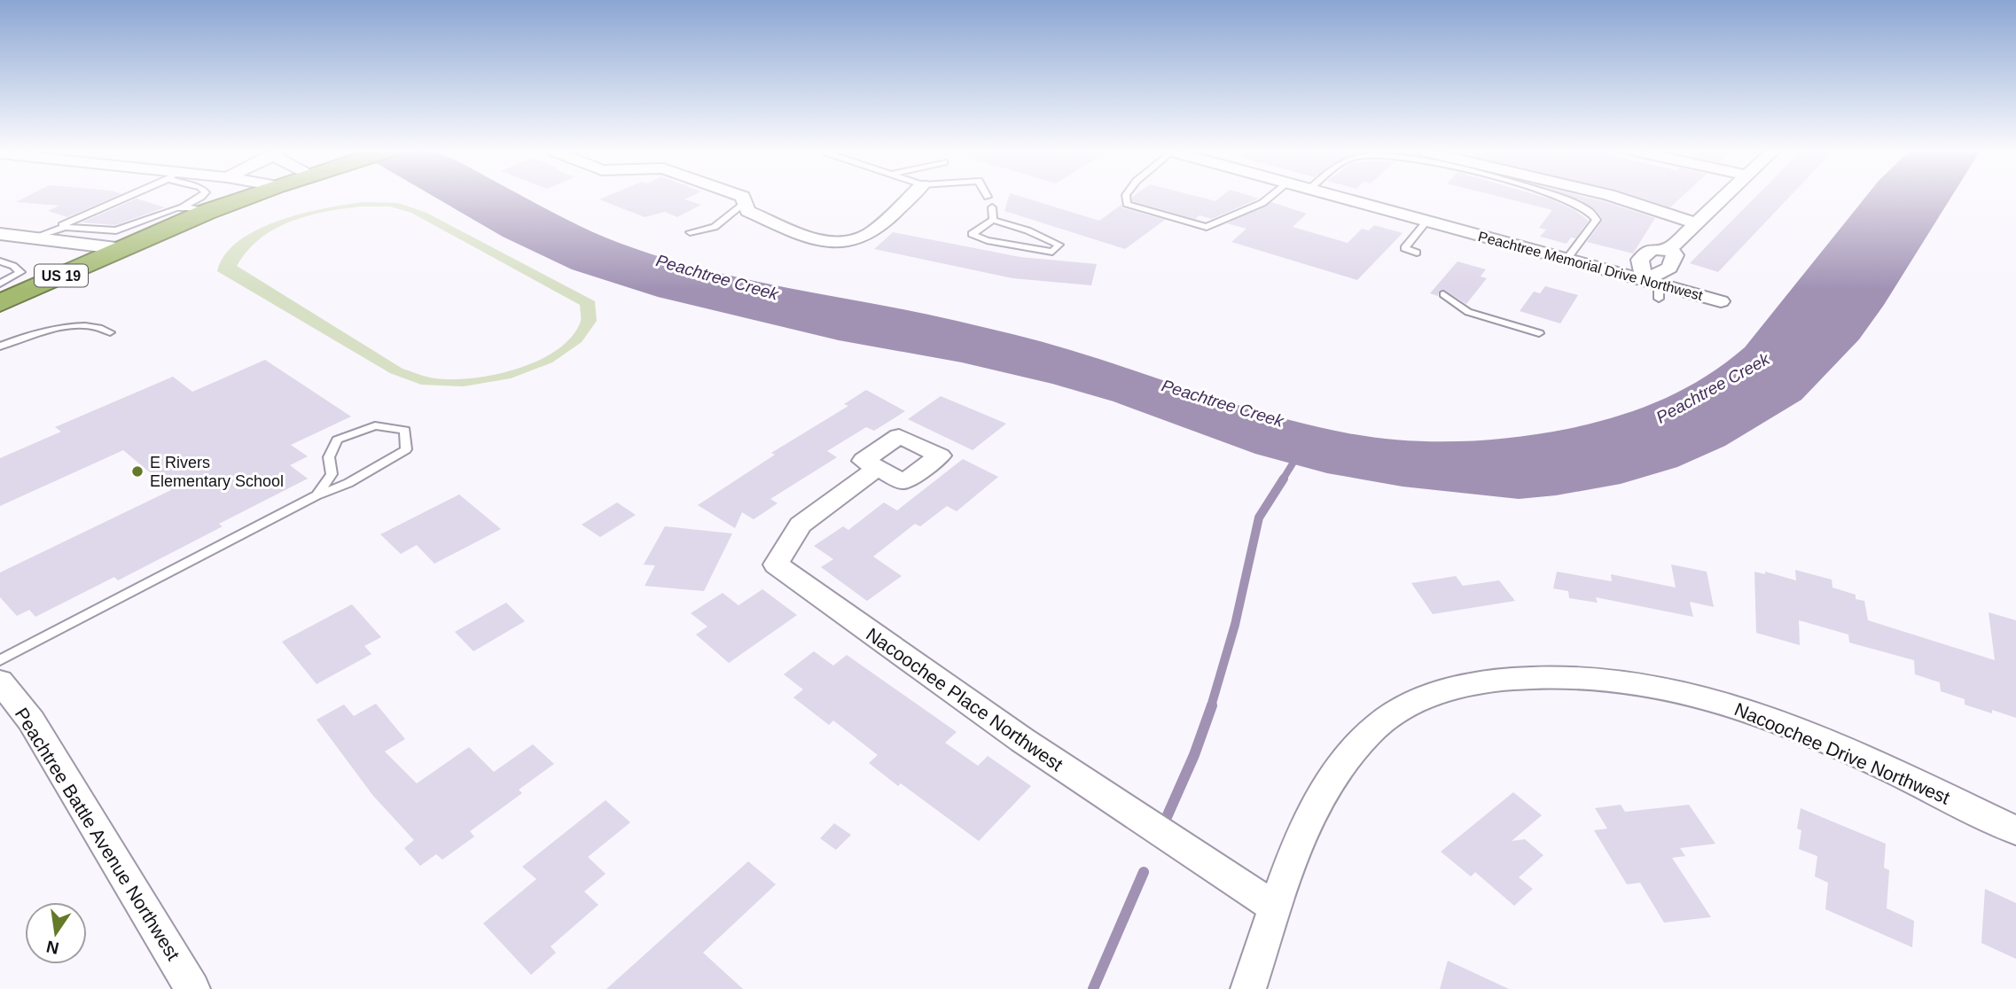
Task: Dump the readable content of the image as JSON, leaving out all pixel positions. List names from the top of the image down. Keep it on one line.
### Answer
{"streets":{"highway":["US 19"],"street":["Peachtree Memorial Drive Northwest","Nacoochee Place Northwest","Nacoochee Drive Northwest","Peachtree Battle Avenue Northwest"]},"crossings":[["Nacoochee Place Northwest","Nacoochee Drive Northwest"]],"water":["Peachtree Creek"],"places":["E Rivers Elementary School"],"north":"bottom"}
